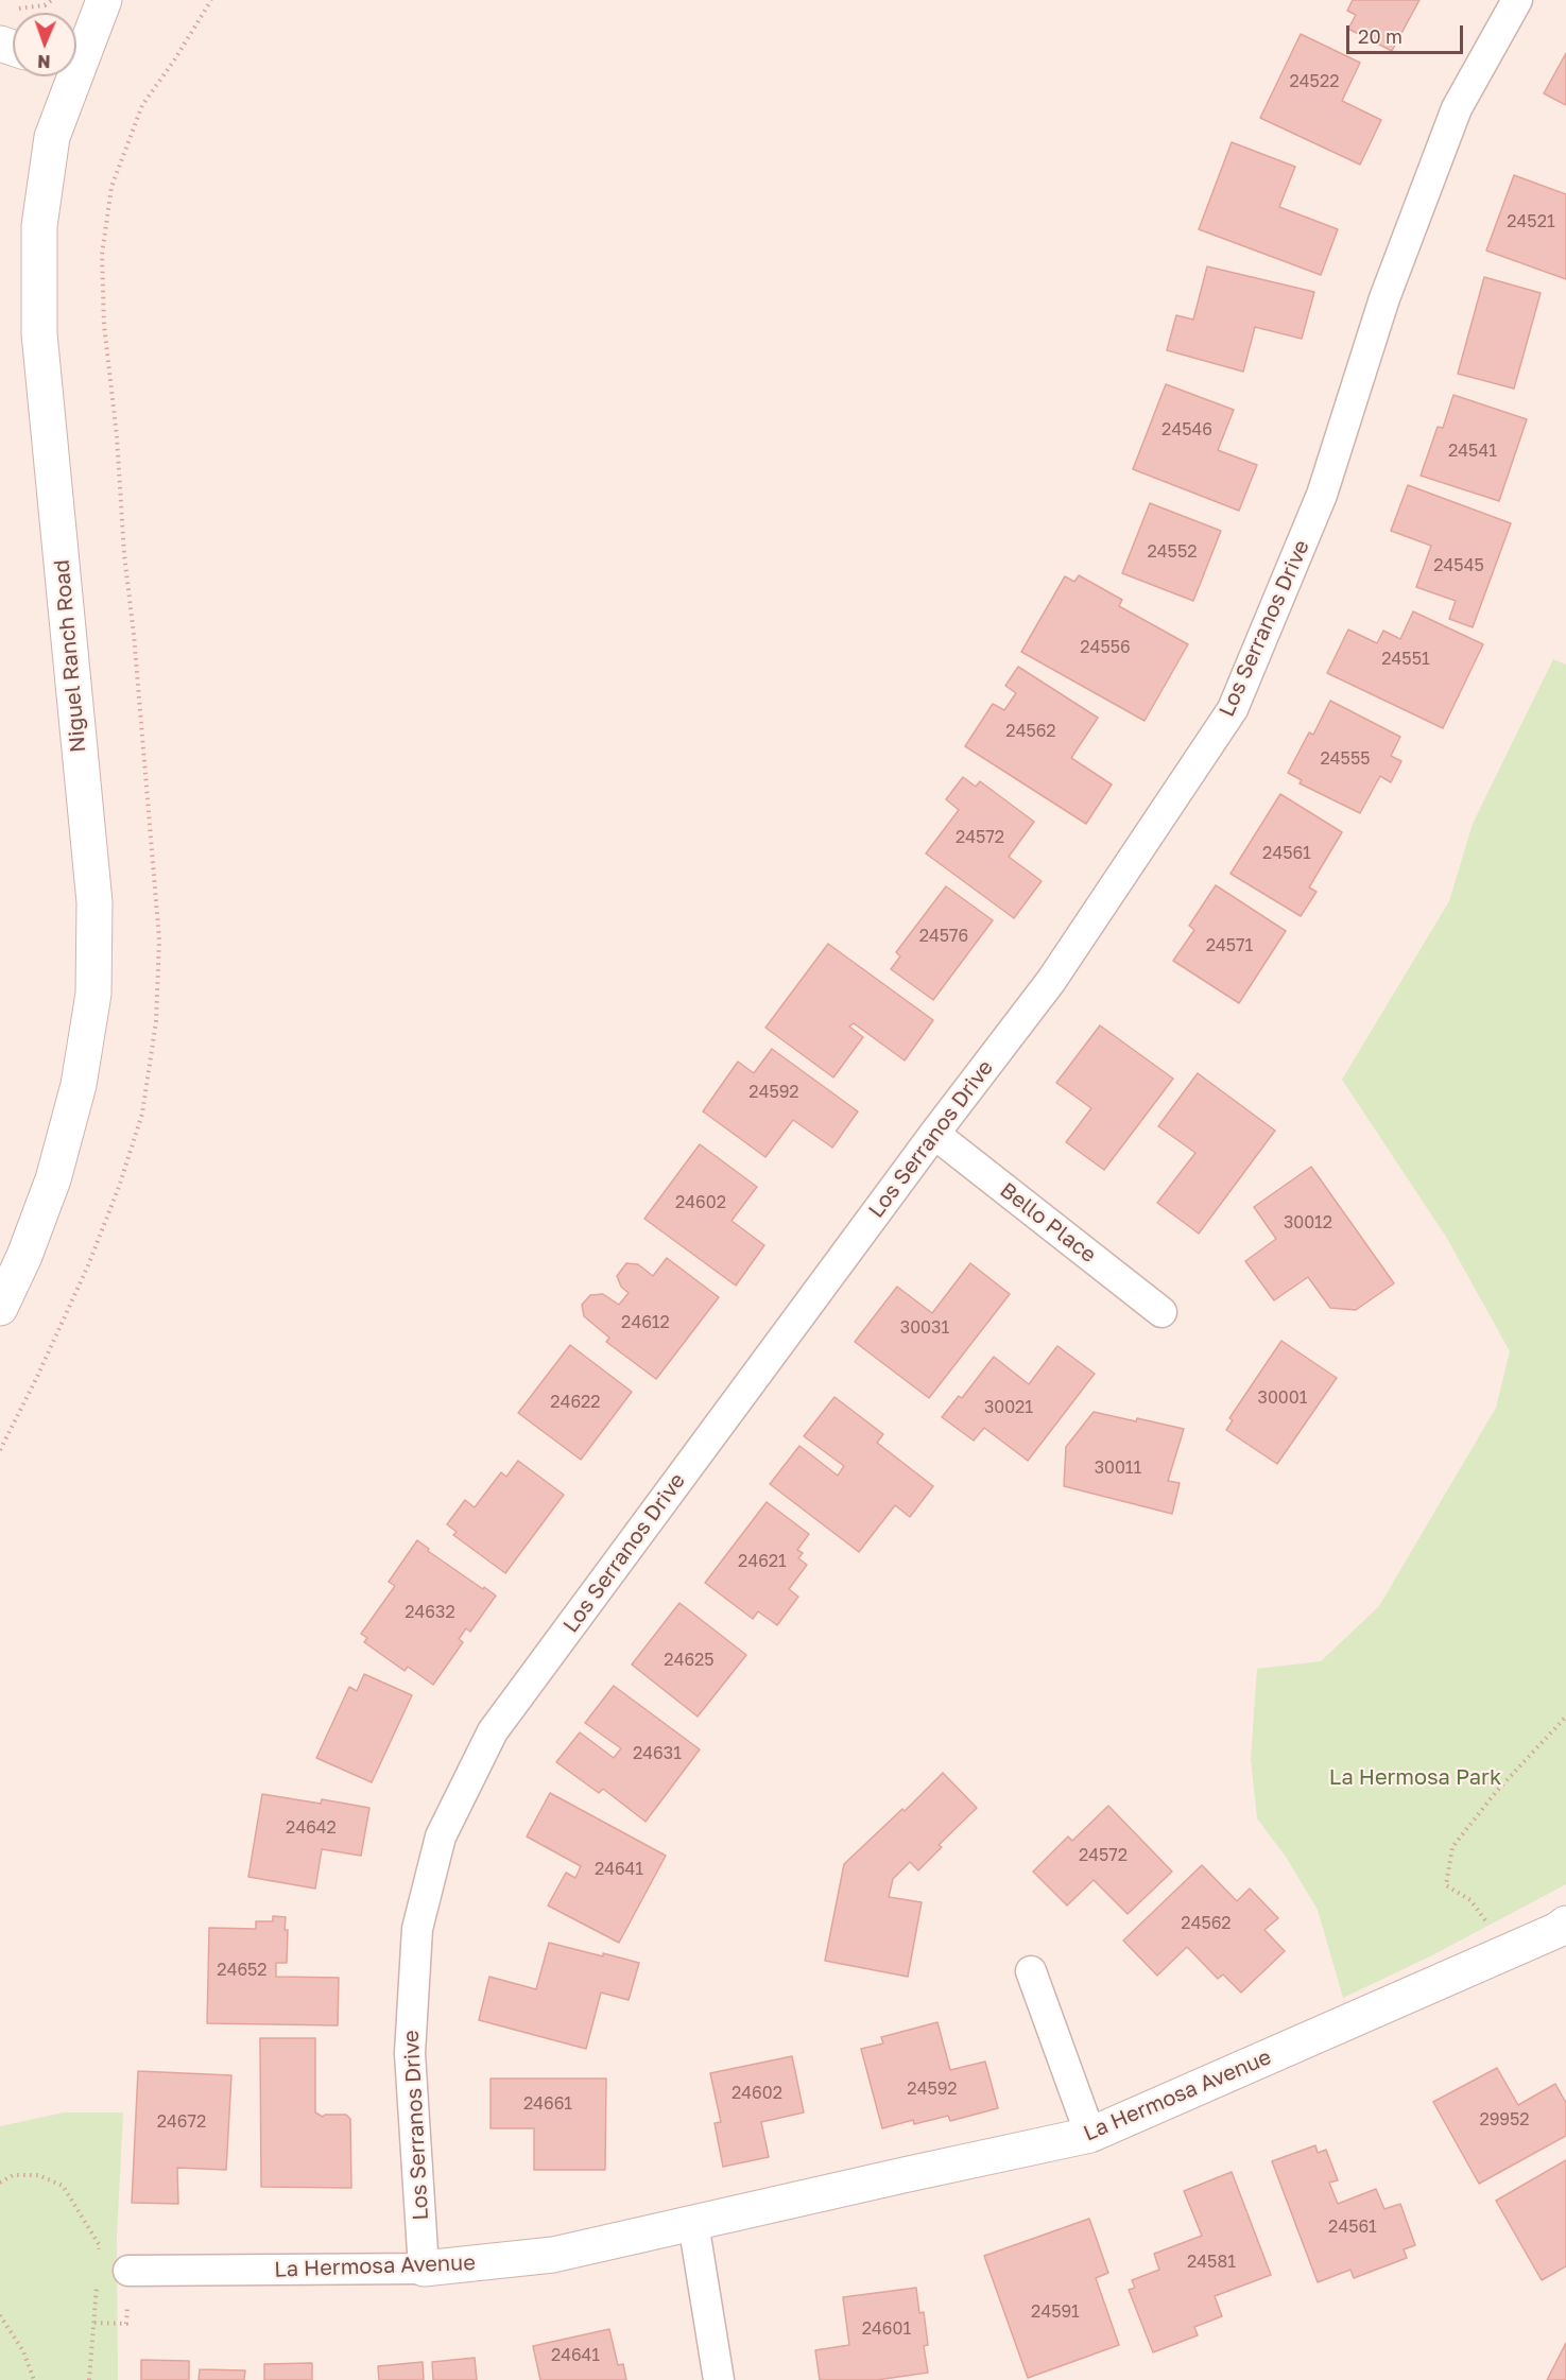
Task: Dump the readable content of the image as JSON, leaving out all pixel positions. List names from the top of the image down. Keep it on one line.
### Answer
{"streets":{"street":["Los Serranos Drive","Niguel Ranch Road","Bello Place","La Hermosa Avenue"]},"crossings":[["Los Serranos Drive","Bello Place"],["Los Serranos Drive","La Hermosa Avenue"]],"parks":["La Hermosa Park"],"house_numbers":["24522","24521","24546","24541","24552","24545","24556","24551","24562","24555","24572","24561","24576","24571","24592","24602","30012","24612","30031","30001","24622","30021","30011","24621","24632","24625","24631","24642","24572","24641","24562","24652","24592","24602","24661","29952","24672","24561","24581","24591","24601","24641"],"scale_bar":"20 m","north":"bottom"}
